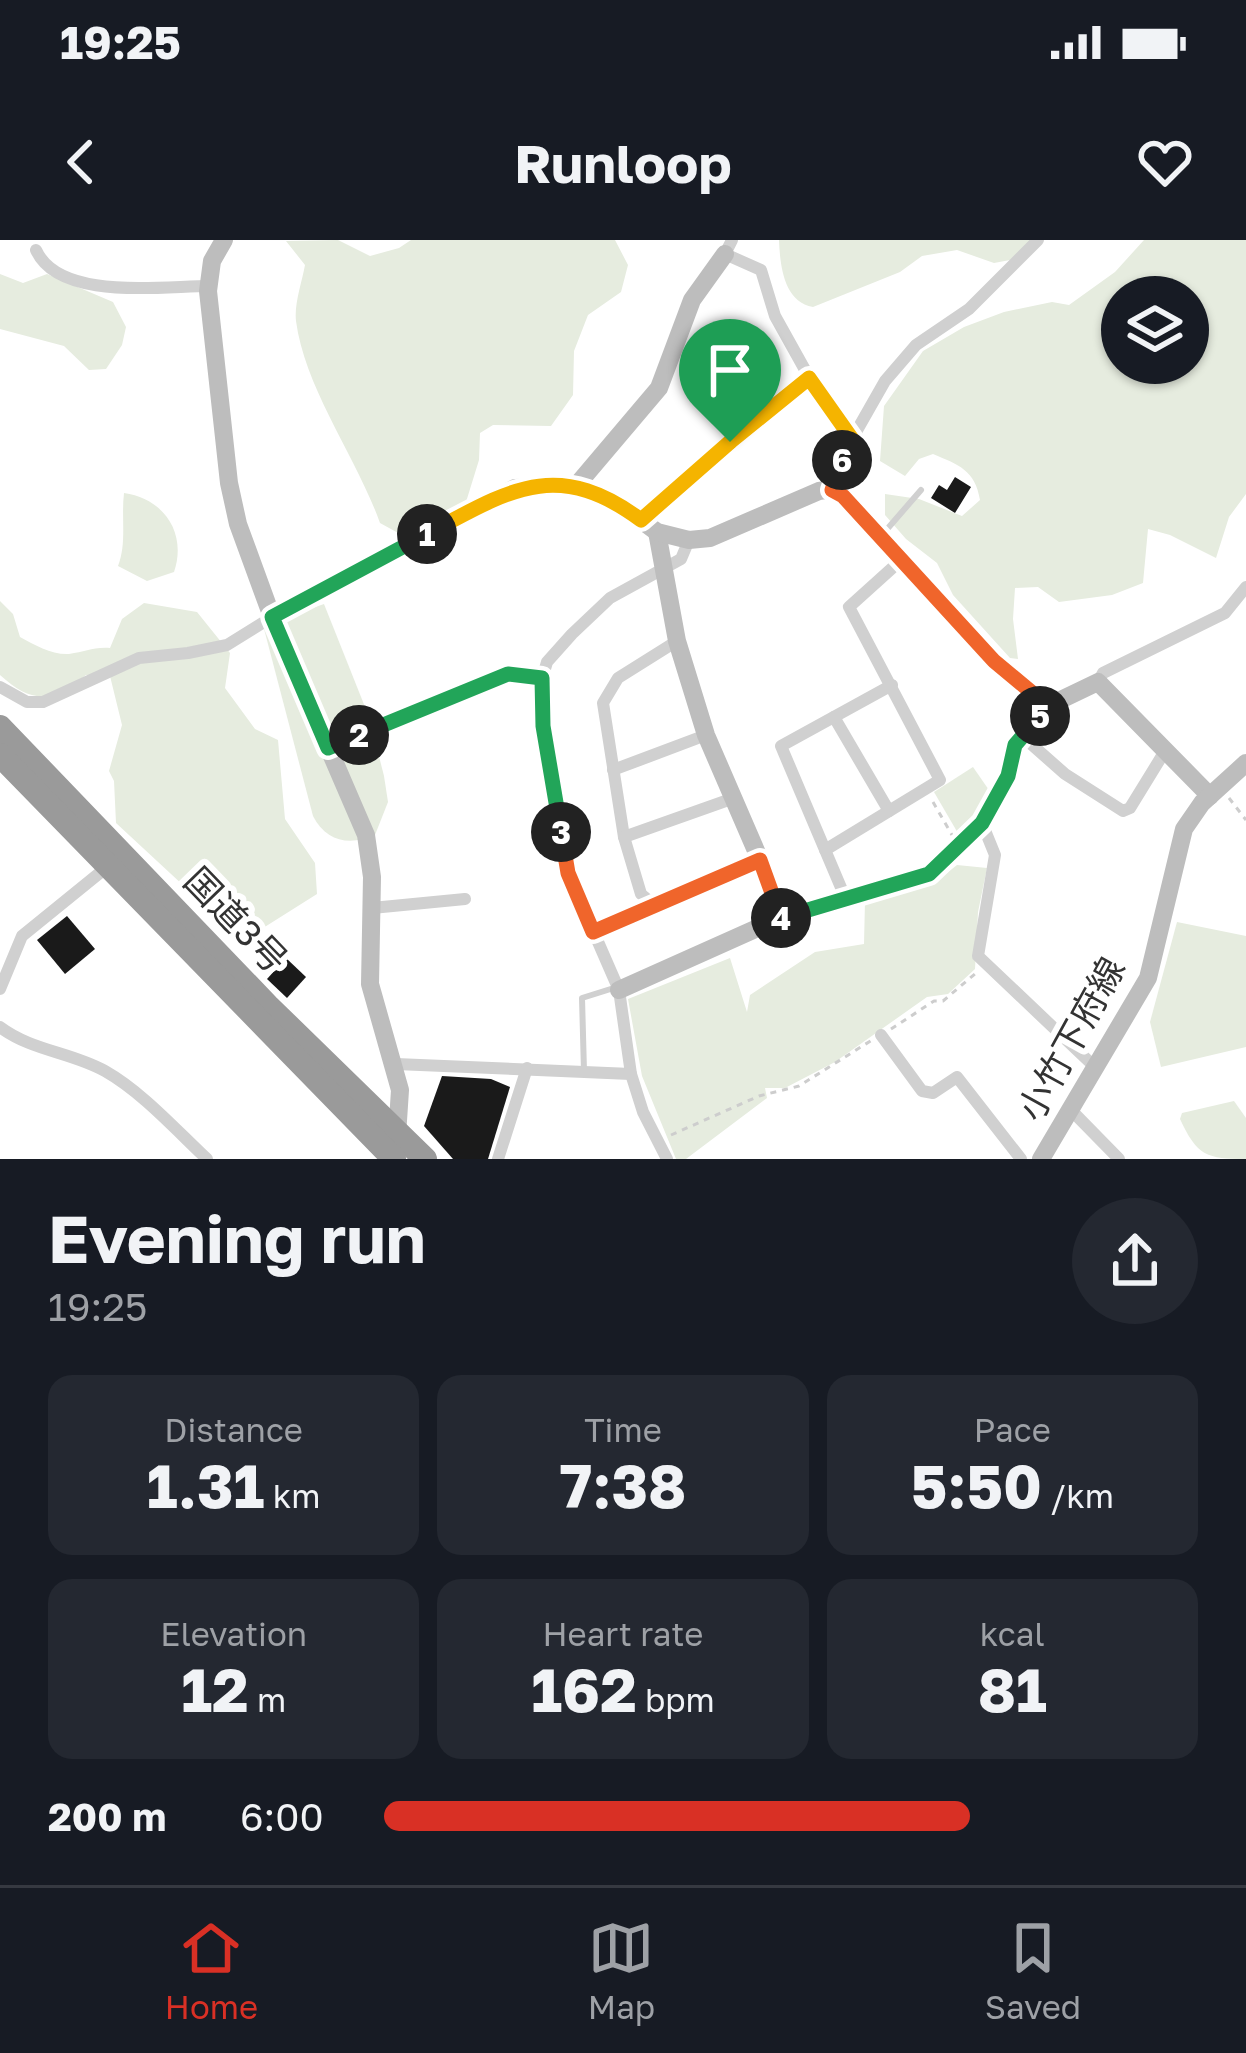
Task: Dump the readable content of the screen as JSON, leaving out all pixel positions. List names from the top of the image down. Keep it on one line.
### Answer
{"streets":{"highway":["国道3号"],"street":["小竹下府線"]},"page":{"status":"19:25","header":"Runloop","pins":["6","1","5","2","3","4"],"heading":["Evening run","19:25"],"stats":[["Distance","1.31 km"],["Time","7:38"],["Pace","5:50 /km"],["Elevation","12 m"],["Heart rate","162 bpm"],["kcal","81"]],"list":[{"name":"200 m","note":"6:00"}],"tabs":["Home","Map","Saved"]}}
